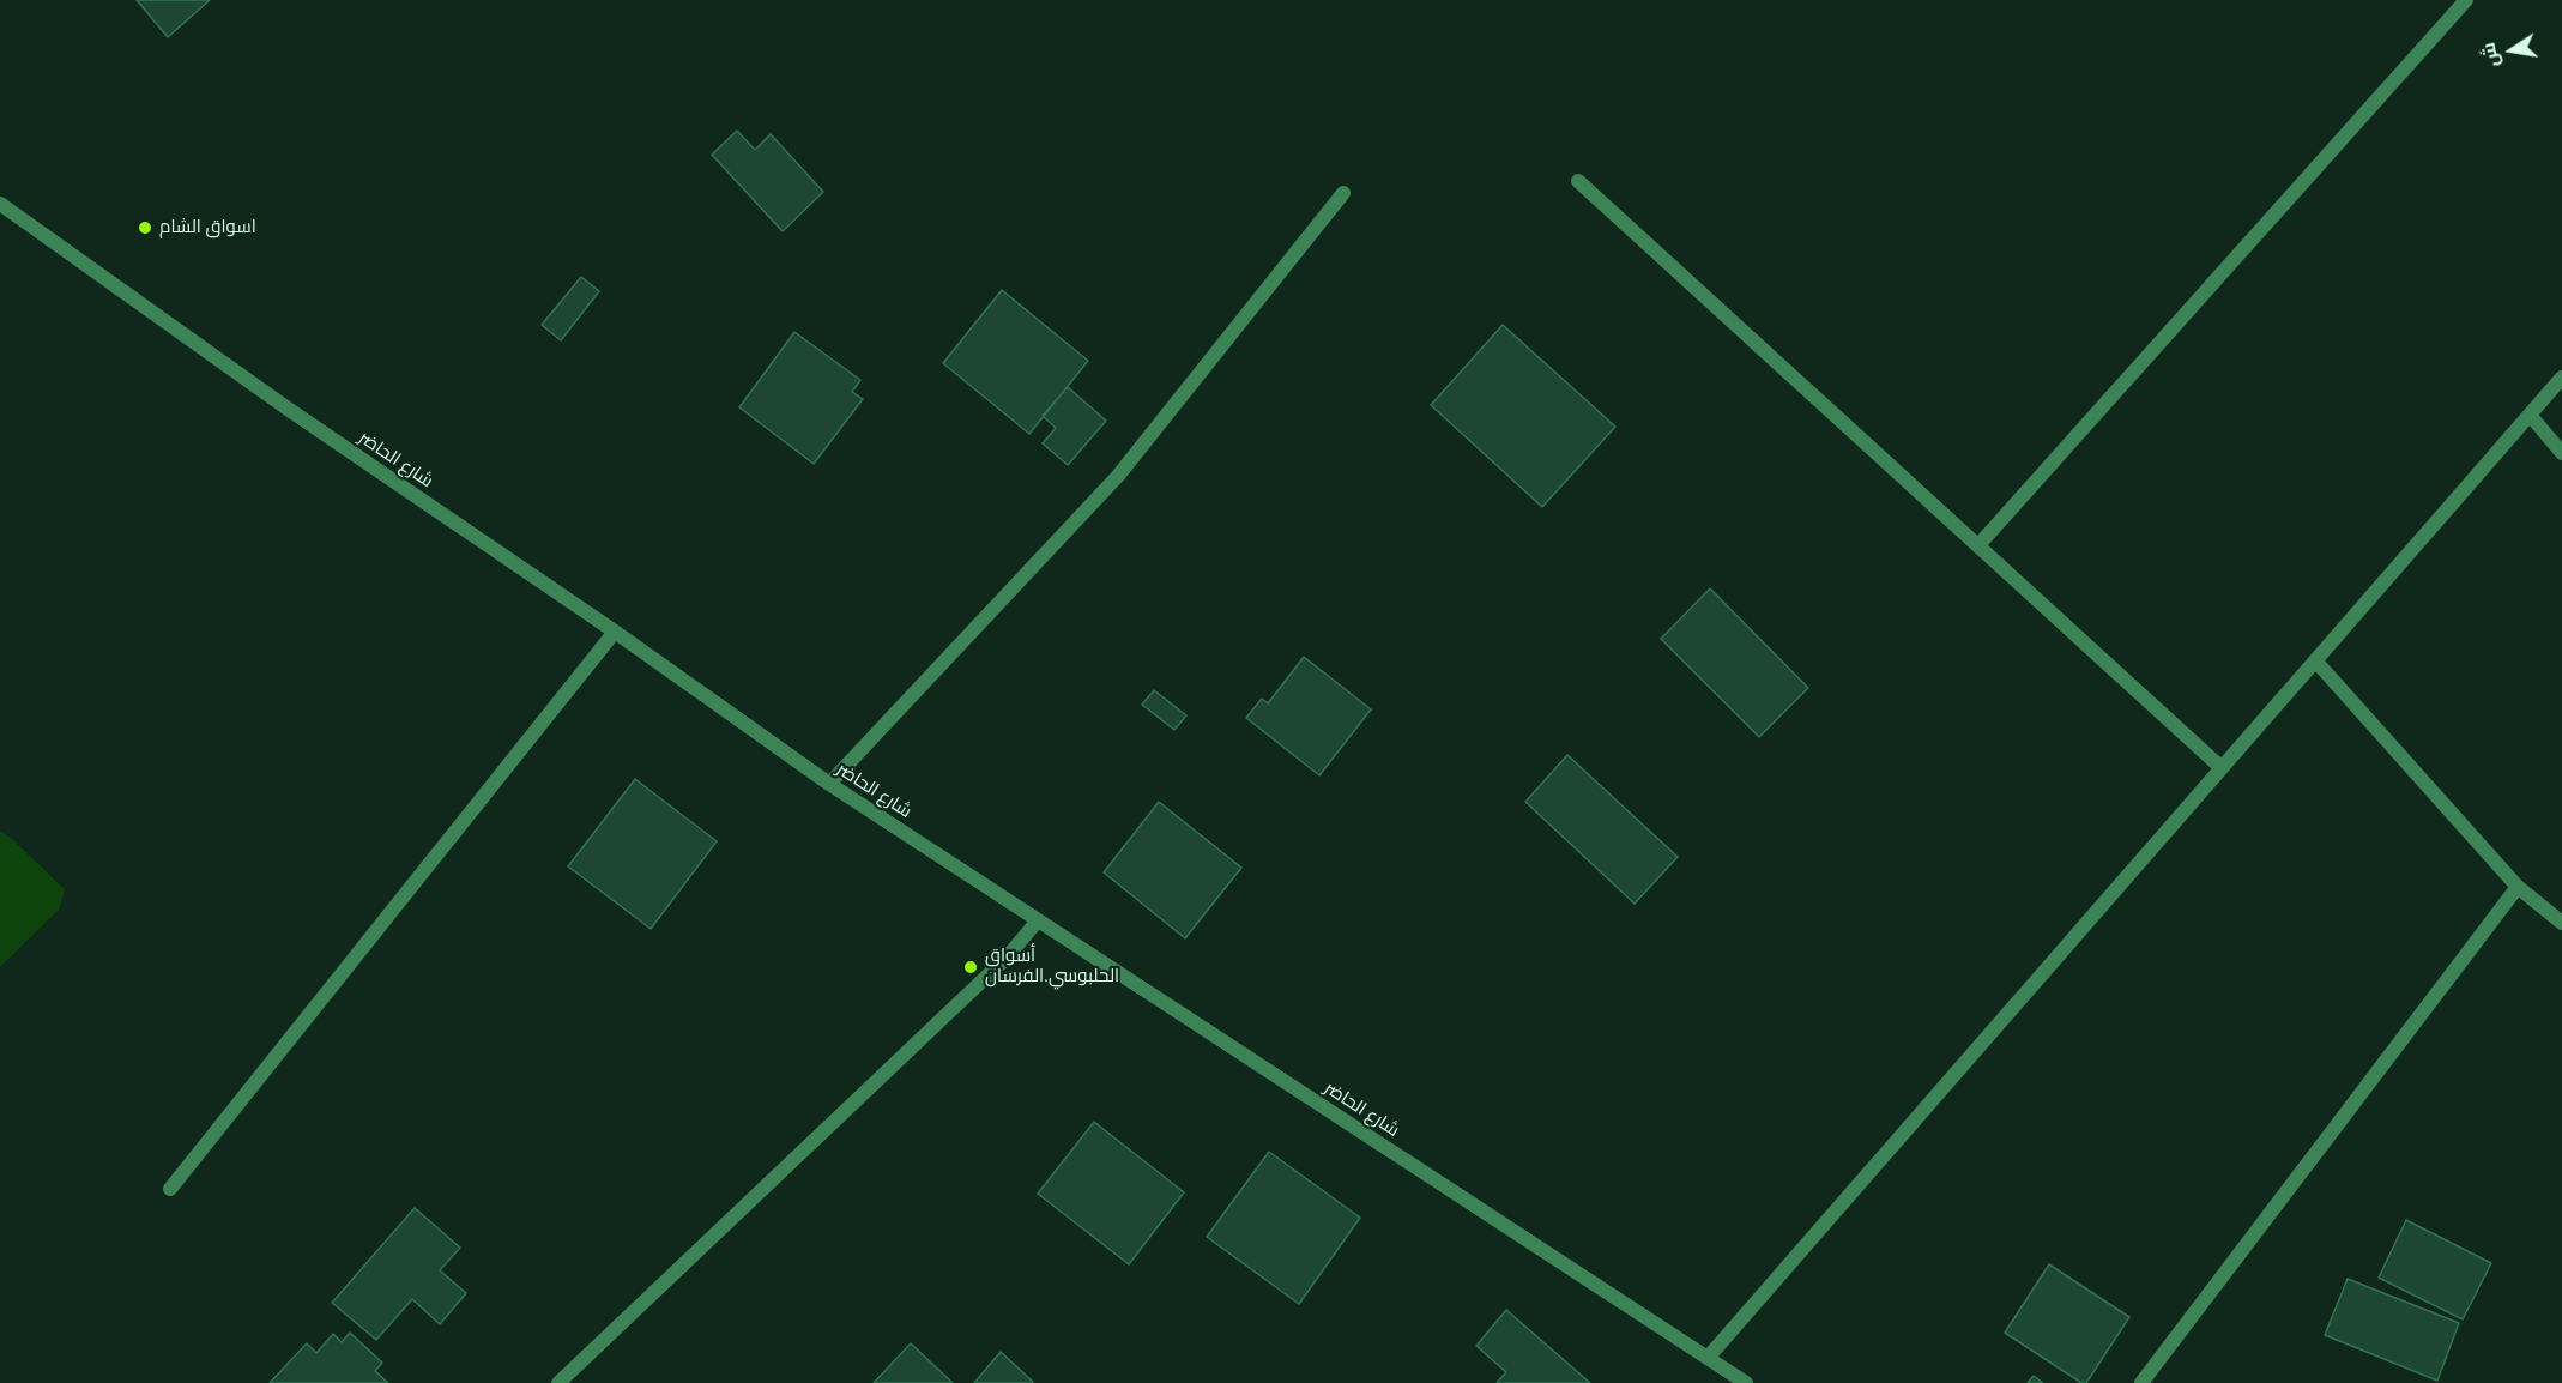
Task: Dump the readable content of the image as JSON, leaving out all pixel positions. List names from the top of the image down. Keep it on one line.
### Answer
{"streets":{"street":["شارع الحاضر"]},"places":["اسواق الشام","أسواق الحلبوسي.الفرسان"],"north":"left"}
